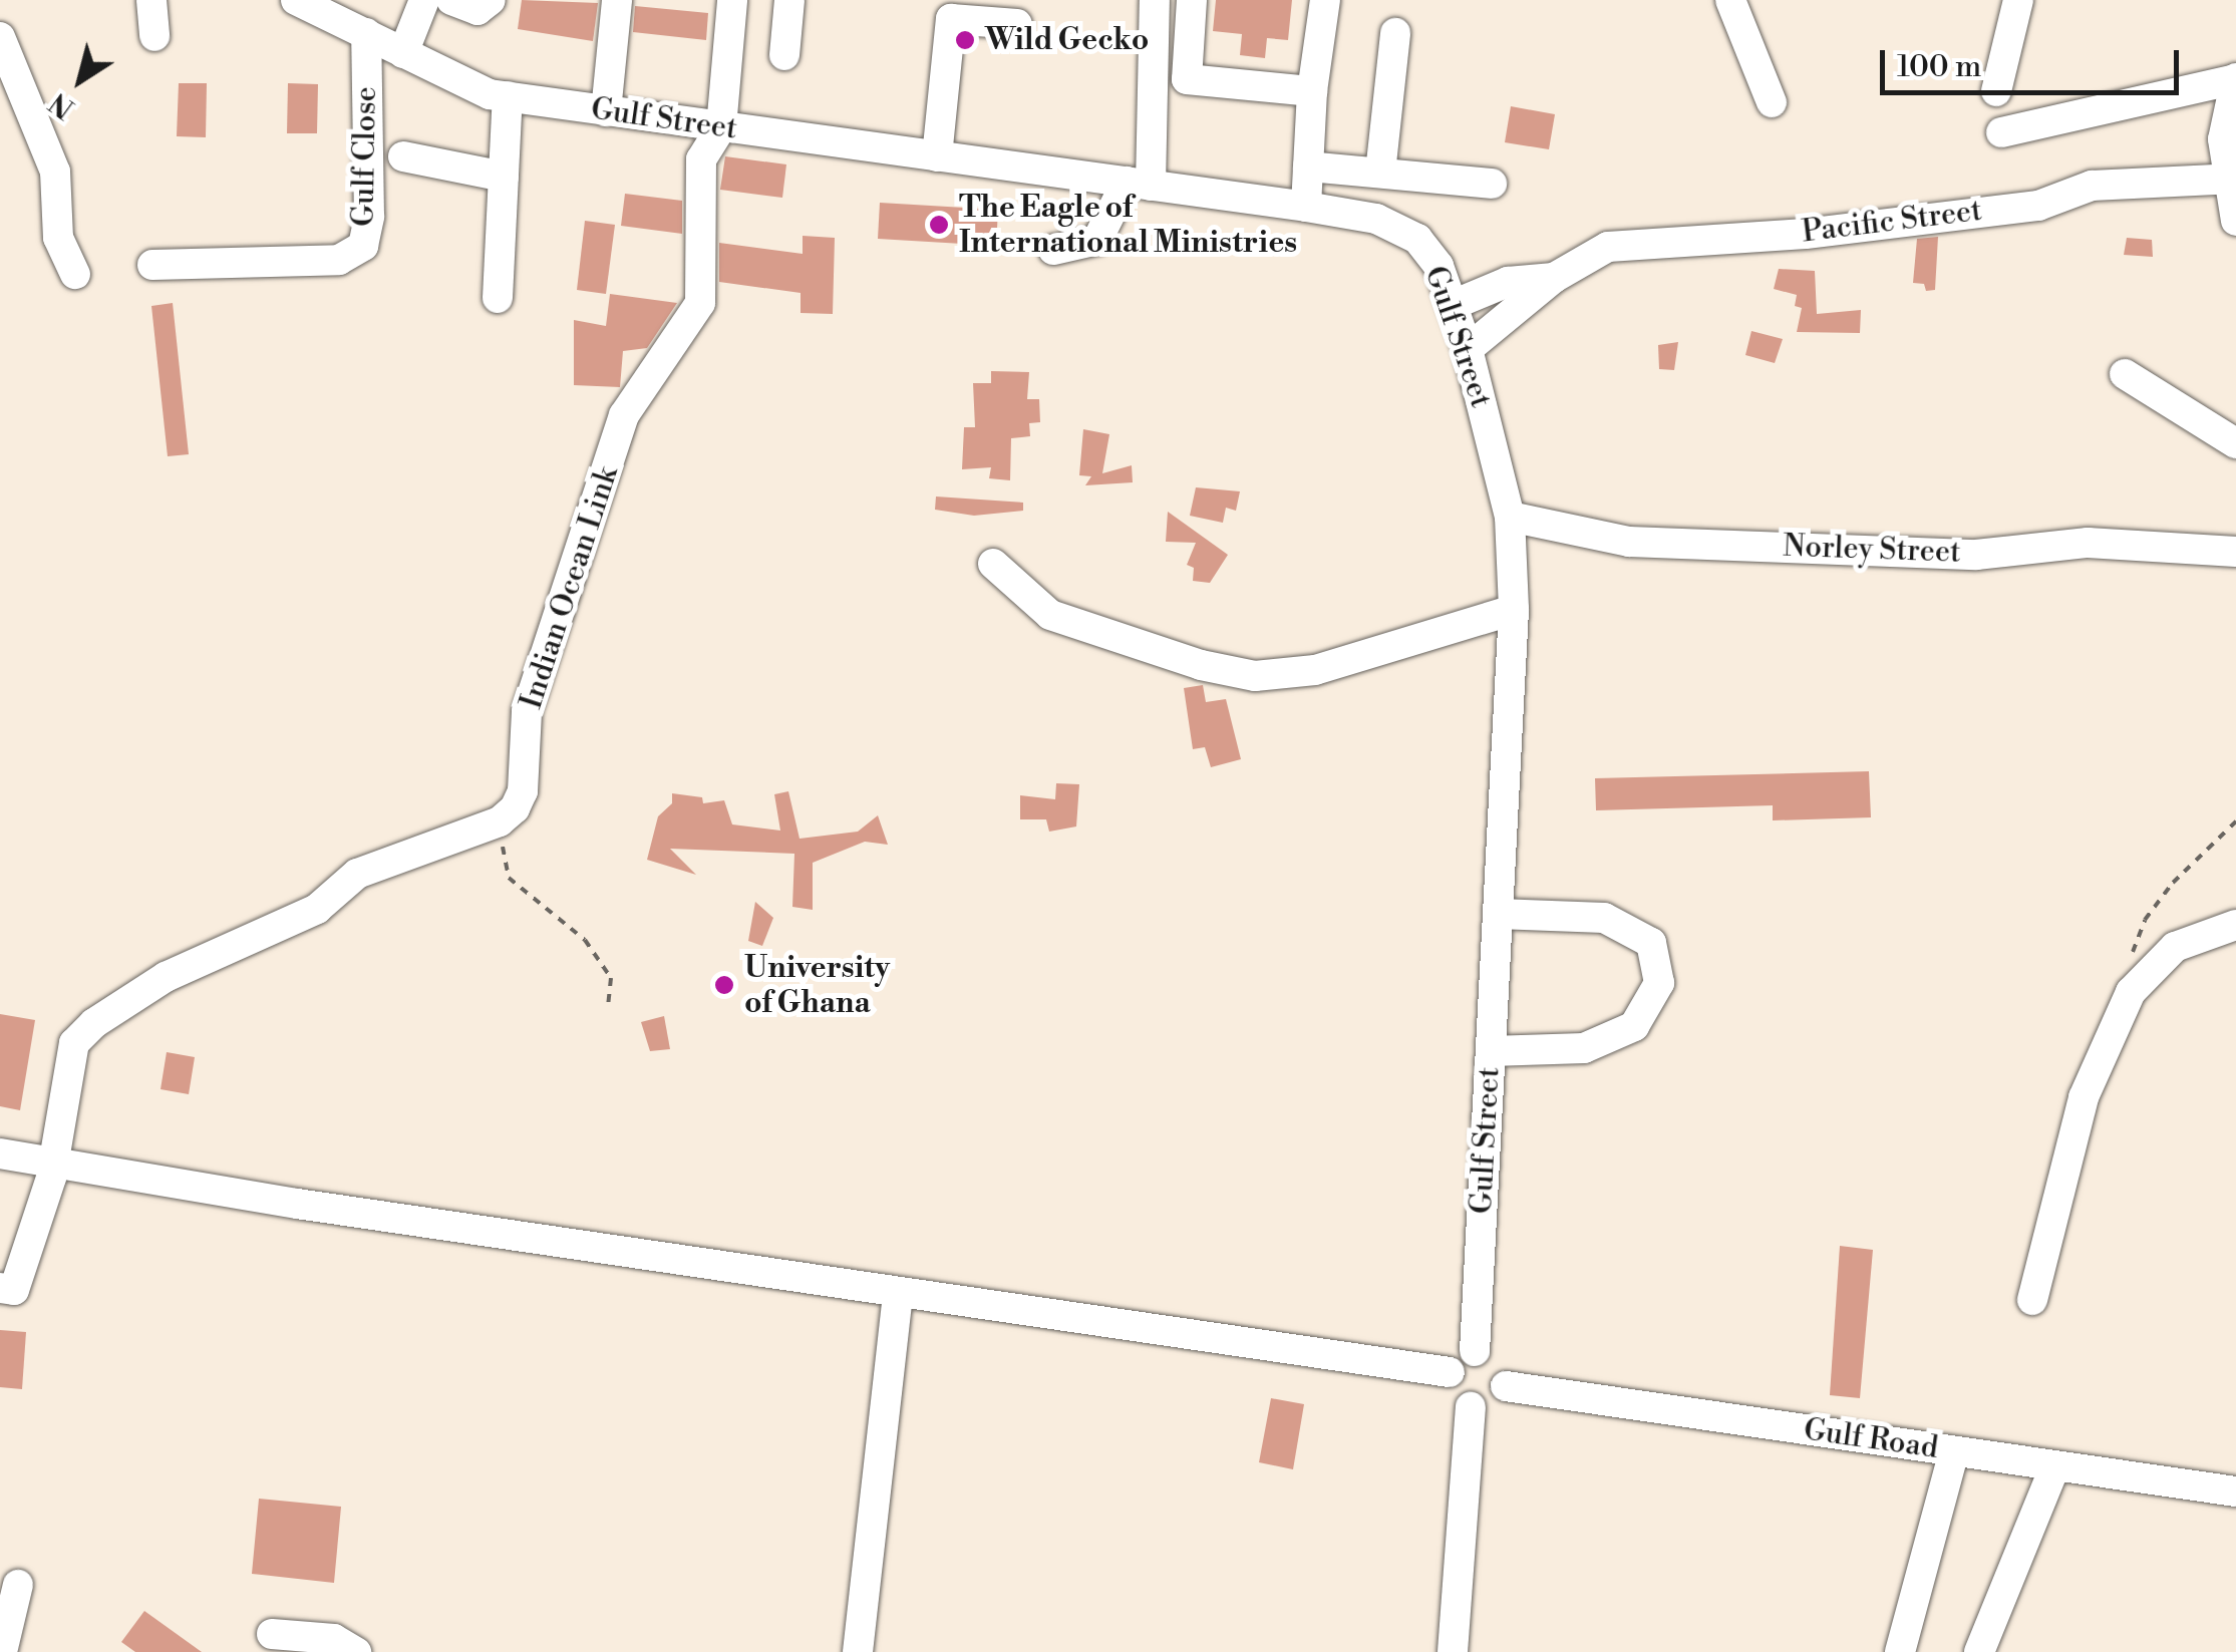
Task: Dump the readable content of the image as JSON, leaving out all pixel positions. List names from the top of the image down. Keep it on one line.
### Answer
{"streets":{"street":["Gulf Street","Gulf Close","Pacific Street","Norley Street","Indian Ocean Link","Gulf Road"]},"crossings":[["Gulf Street","Gulf Close"],["Gulf Street","Pacific Street"],["Gulf Street","Norley Street"],["Gulf Street","Indian Ocean Link"],["Gulf Street","Gulf Road"]],"places":["Wild Gecko","The Eagle of International Ministries","University of Ghana"],"scale_bar":"100 m","north":"bottom left"}
